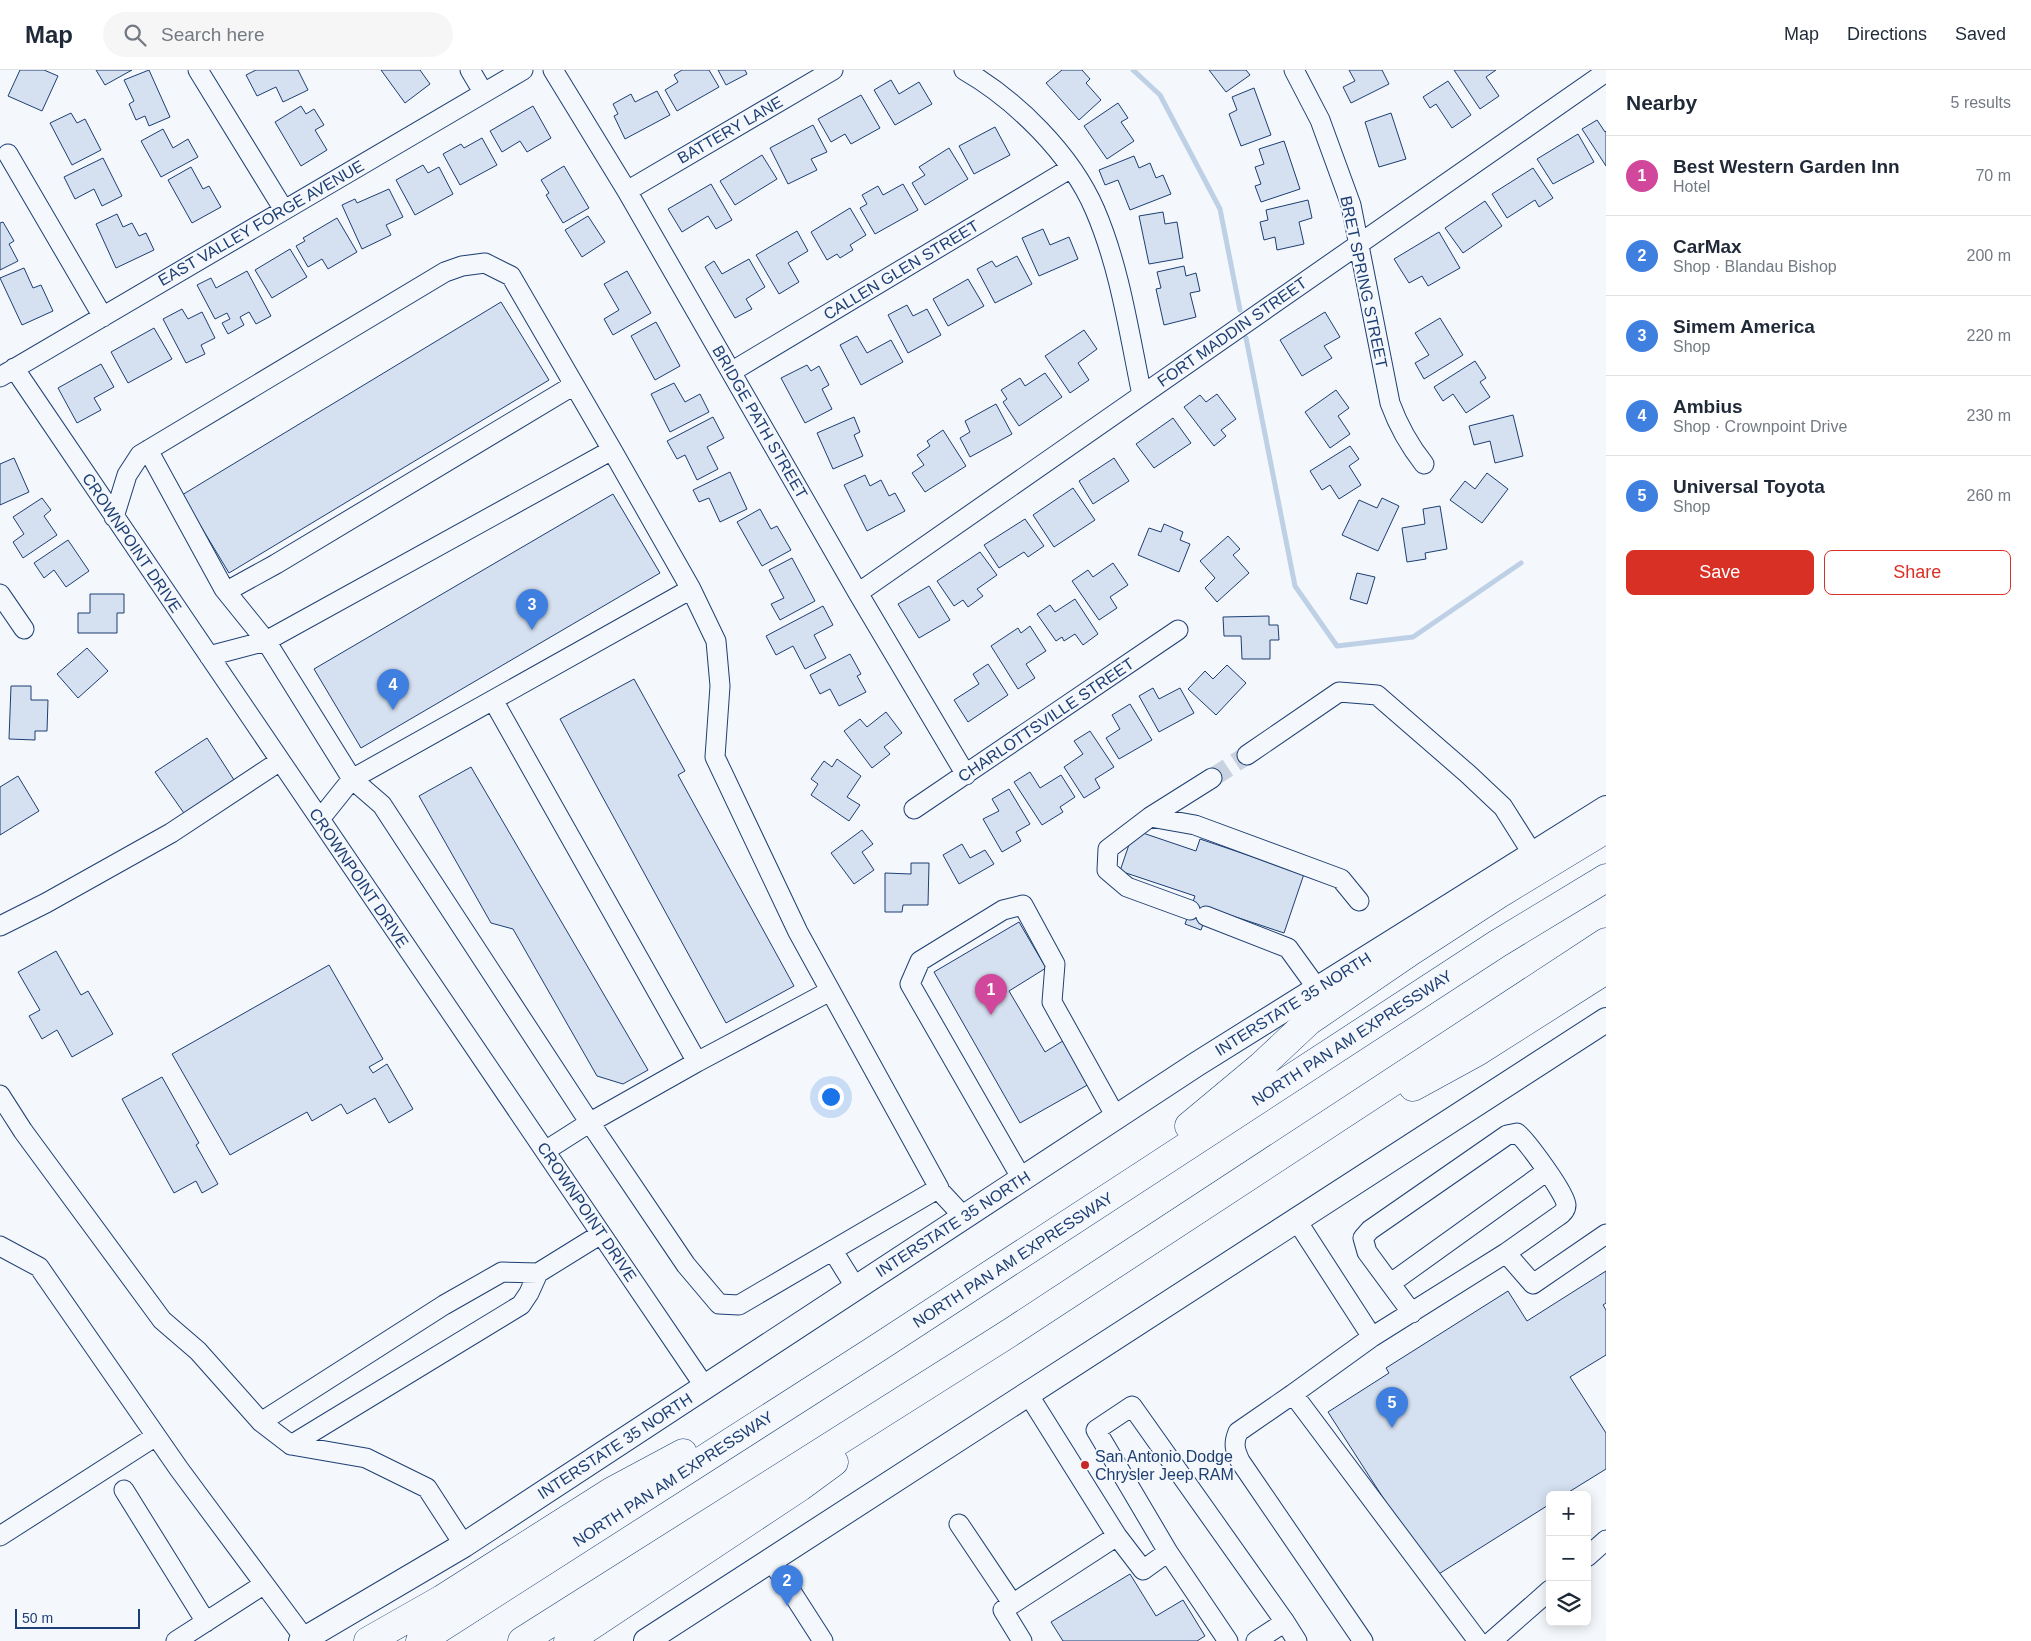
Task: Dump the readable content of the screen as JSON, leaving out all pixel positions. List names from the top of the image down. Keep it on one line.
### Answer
{"streets":{"highway":["NORTH PAN AM EXPRESSWAY"],"main road":["INTERSTATE 35 NORTH"],"street":["BATTERY LANE","EAST VALLEY FORGE AVENUE","CALLEN GLEN STREET","BRET SPRING STREET","FORT MADDIN STREET","BRIDGE PATH STREET","CROWNPOINT DRIVE","CHARLOTTSVILLE STREET"]},"crossings":[["BATTERY LANE","BRIDGE PATH STREET"],["EAST VALLEY FORGE AVENUE","CROWNPOINT DRIVE"],["CALLEN GLEN STREET","BRIDGE PATH STREET"],["BRET SPRING STREET","FORT MADDIN STREET"],["FORT MADDIN STREET","BRIDGE PATH STREET"],["BRIDGE PATH STREET","CHARLOTTSVILLE STREET"],["CROWNPOINT DRIVE","INTERSTATE 35 NORTH"]],"places":["San Antonio Dodge Chrysler Jeep RAM"],"scale_bar":"50 m","page":{"header":"Map","search":"Search here","nav":["Map","Directions","Saved"],"heading":["Nearby","5 results"],"list":[{"mark":"1","name":"Best Western Garden Inn","note":"Hotel","value":"70 m"},{"mark":"2","name":"CarMax","note":"Shop · Blandau Bishop","value":"200 m"},{"mark":"3","name":"Simem America","note":"Shop","value":"220 m"},{"mark":"4","name":"Ambius","note":"Shop · Crownpoint Drive","value":"230 m"},{"mark":"5","name":"Universal Toyota","note":"Shop","value":"260 m"}],"buttons":["Save","Share"],"pins":["3","4","1","5","2"],"map_buttons":["+","−"],"scale":"50 m"}}
